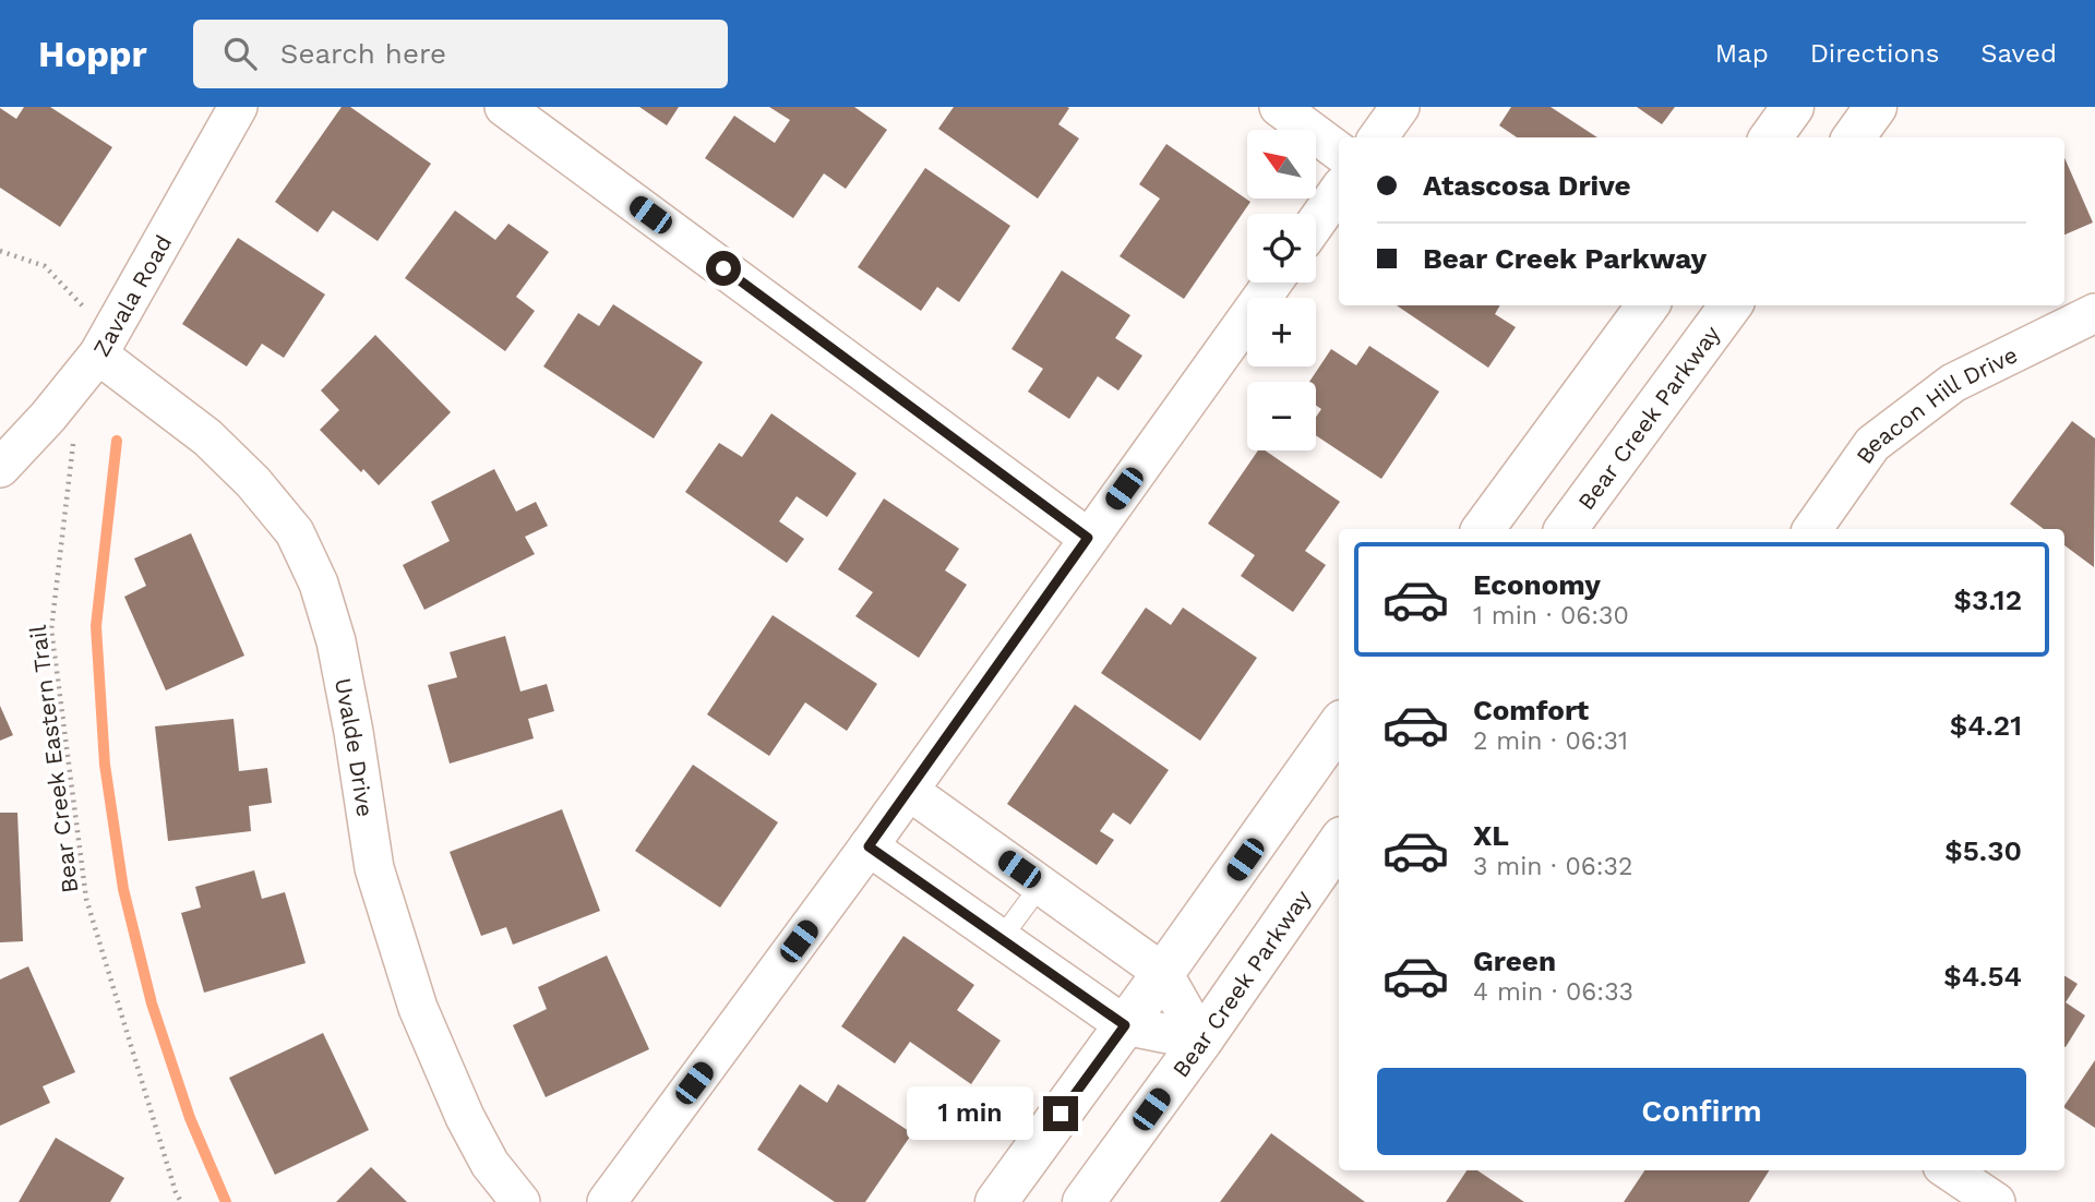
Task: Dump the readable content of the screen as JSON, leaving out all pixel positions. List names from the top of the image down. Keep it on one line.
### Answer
{"streets":{"main road":["Bear Creek Parkway"],"street":["Zavala Road","Beacon Hill Drive","Uvalde Drive"],"path":["Bear Creek Eastern Trail"]},"crossings":[["Zavala Road","Uvalde Drive"]],"north":"top left","page":{"header":"Hoppr","search":"Search here","nav":["Map","Directions","Saved"],"map_buttons":["+","−"],"banner":["Atascosa Drive","Bear Creek Parkway"],"list":[{"name":"Economy","note":"1 min · 06:30","value":"$3.12"},{"name":"Comfort","note":"2 min · 06:31","value":"$4.21"},{"name":"XL","note":"3 min · 06:32","value":"$5.30"},{"name":"Green","note":"4 min · 06:33","value":"$4.54"}],"buttons":"Confirm","bubble":"1 min"}}
